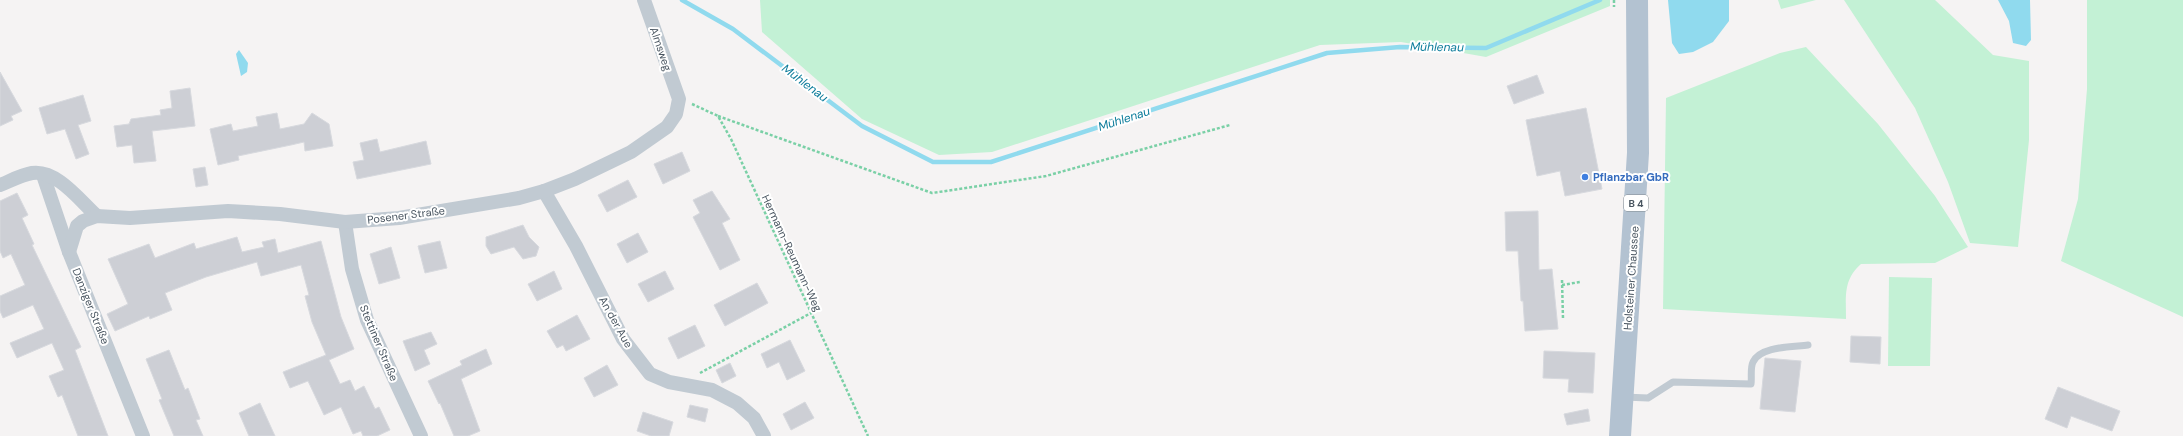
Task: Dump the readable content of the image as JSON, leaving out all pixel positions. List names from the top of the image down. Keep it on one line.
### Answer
{"streets":{"main road":["B 4","Holsteiner Chaussee"],"street":["Almsweg","Posener Straße","Danziger Straße","An der Aue","Stettiner Straße"],"path":["Hermann-Reumann-Weg"]},"crossings":[["Almsweg","Posener Straße"],["Posener Straße","Danziger Straße"],["Posener Straße","An der Aue"],["Posener Straße","Stettiner Straße"]],"water":["Mühlenau"],"places":["Pflanzbar GbR"]}
